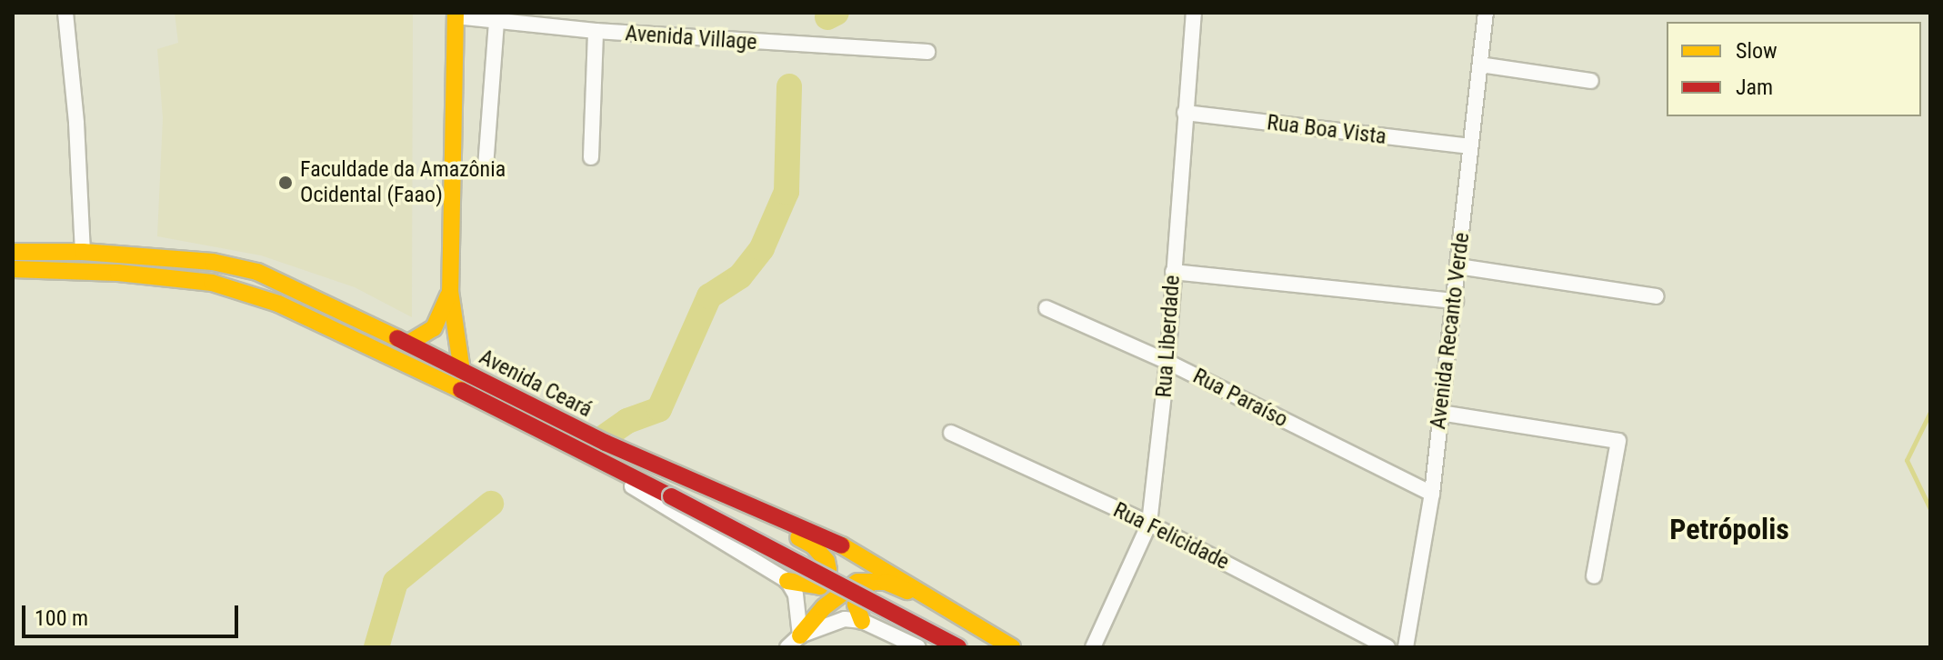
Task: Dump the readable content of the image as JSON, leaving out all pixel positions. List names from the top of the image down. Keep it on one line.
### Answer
{"streets":{"main road":["Avenida Ceará"],"street":["Avenida Village","Rua Boa Vista","Avenida Recanto Verde","Rua Liberdade","Rua Paraíso","Rua Felicidade"]},"crossings":[["Rua Boa Vista","Avenida Recanto Verde"],["Rua Boa Vista","Rua Liberdade"],["Avenida Recanto Verde","Rua Paraíso"],["Rua Liberdade","Rua Paraíso"],["Rua Liberdade","Rua Felicidade"]],"districts":["Petrópolis"],"places":["Faculdade da Amazônia Ocidental (Faao)"],"legend":["Slow","Jam"],"scale_bar":"100 m"}
